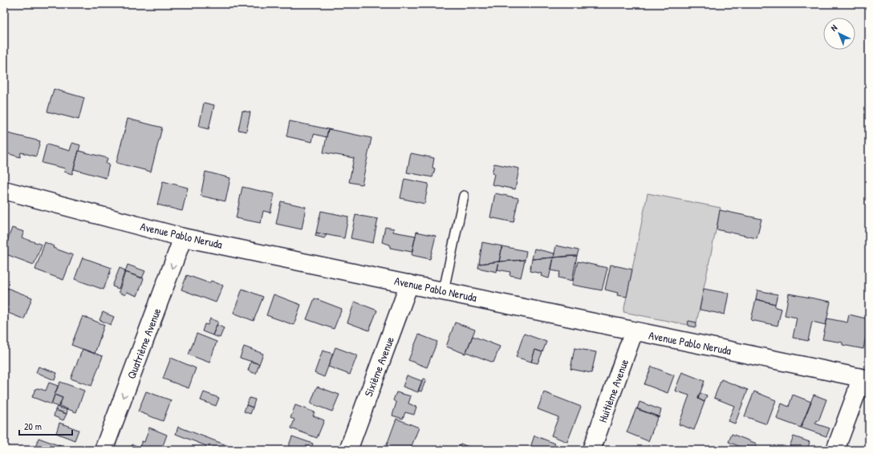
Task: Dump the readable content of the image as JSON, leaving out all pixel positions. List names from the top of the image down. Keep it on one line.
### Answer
{"streets":{"street":["Avenue Pablo Neruda","Quatrième Avenue","Sixième Avenue","Huitième Avenue"]},"crossings":[["Avenue Pablo Neruda","Quatrième Avenue"],["Avenue Pablo Neruda","Sixième Avenue"],["Avenue Pablo Neruda","Huitième Avenue"]],"one_way":["Quatrième Avenue"],"scale_bar":"20 m","north":"top left"}
